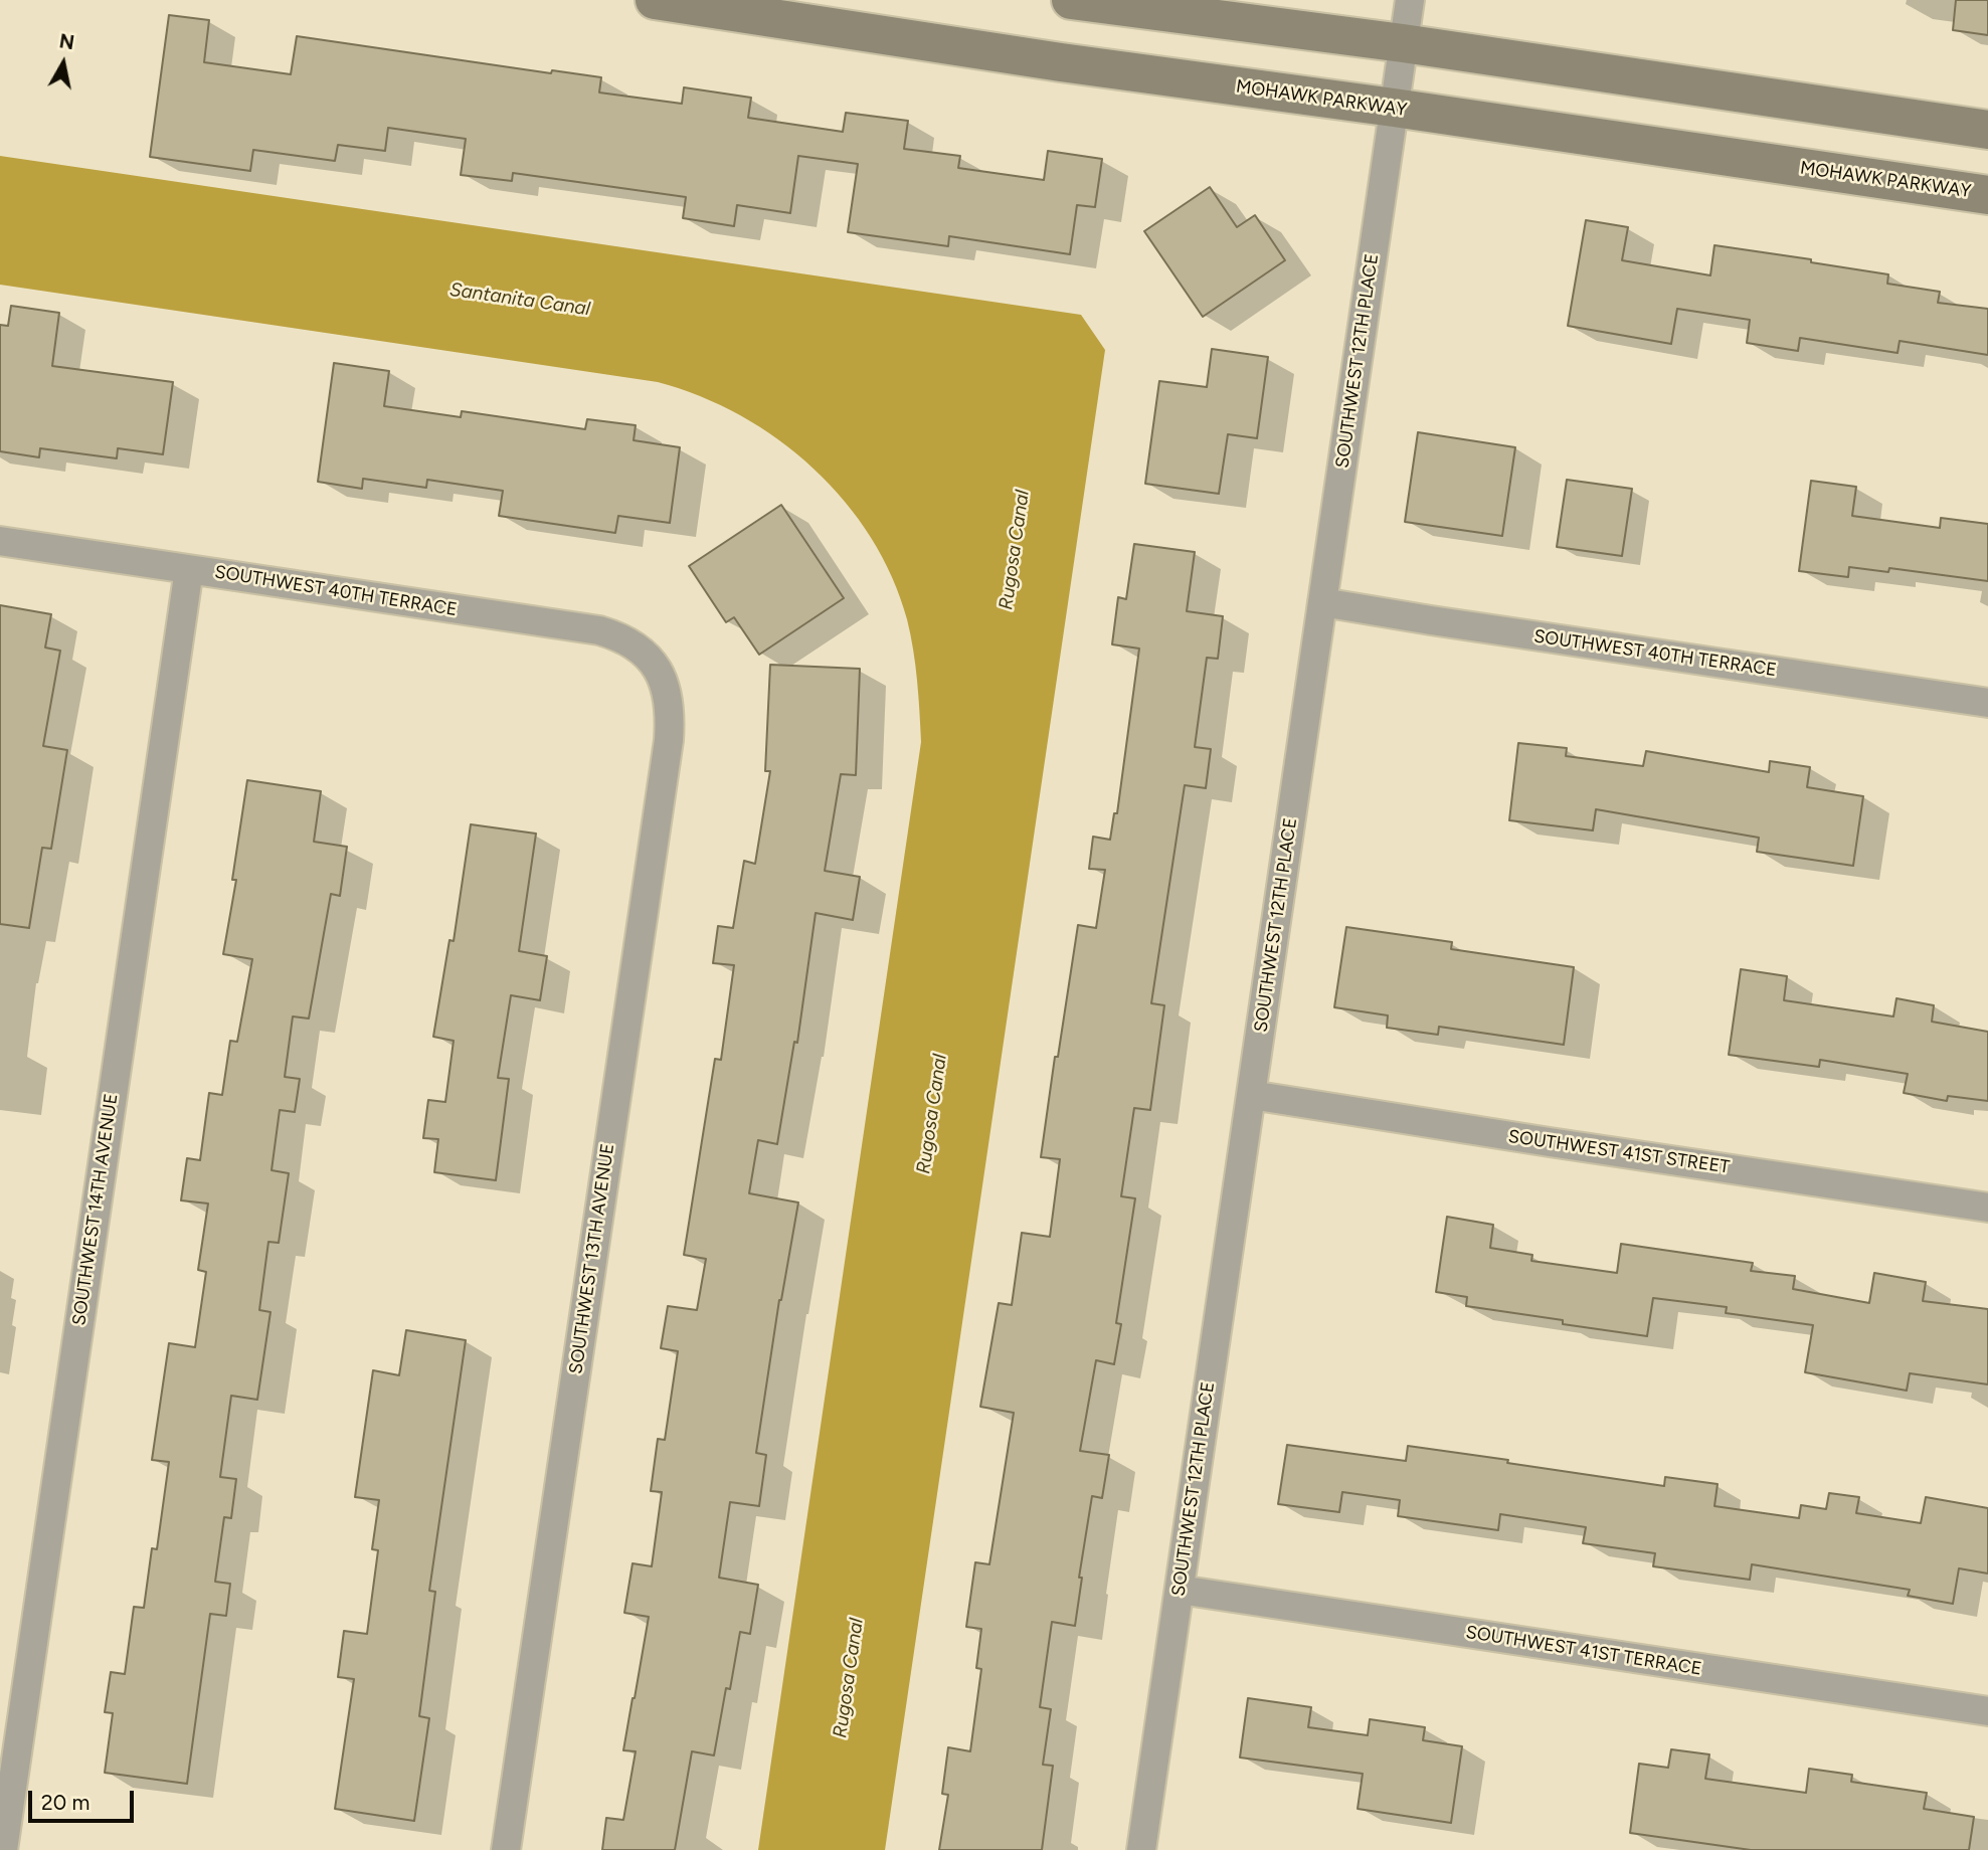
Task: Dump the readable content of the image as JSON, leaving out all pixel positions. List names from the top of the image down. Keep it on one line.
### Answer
{"streets":{"street":["MOHAWK PARKWAY","SOUTHWEST 12TH PLACE","SOUTHWEST 40TH TERRACE","SOUTHWEST 41ST STREET","SOUTHWEST 14TH AVENUE","SOUTHWEST 13TH AVENUE","SOUTHWEST 41ST TERRACE"]},"crossings":[["MOHAWK PARKWAY","SOUTHWEST 12TH PLACE"],["SOUTHWEST 12TH PLACE","SOUTHWEST 40TH TERRACE"],["SOUTHWEST 12TH PLACE","SOUTHWEST 41ST STREET"],["SOUTHWEST 12TH PLACE","SOUTHWEST 41ST TERRACE"],["SOUTHWEST 40TH TERRACE","SOUTHWEST 14TH AVENUE"],["SOUTHWEST 40TH TERRACE","SOUTHWEST 13TH AVENUE"]],"water":["Santanita Canal","Rugosa Canal"],"scale_bar":"20 m","north":"top"}
